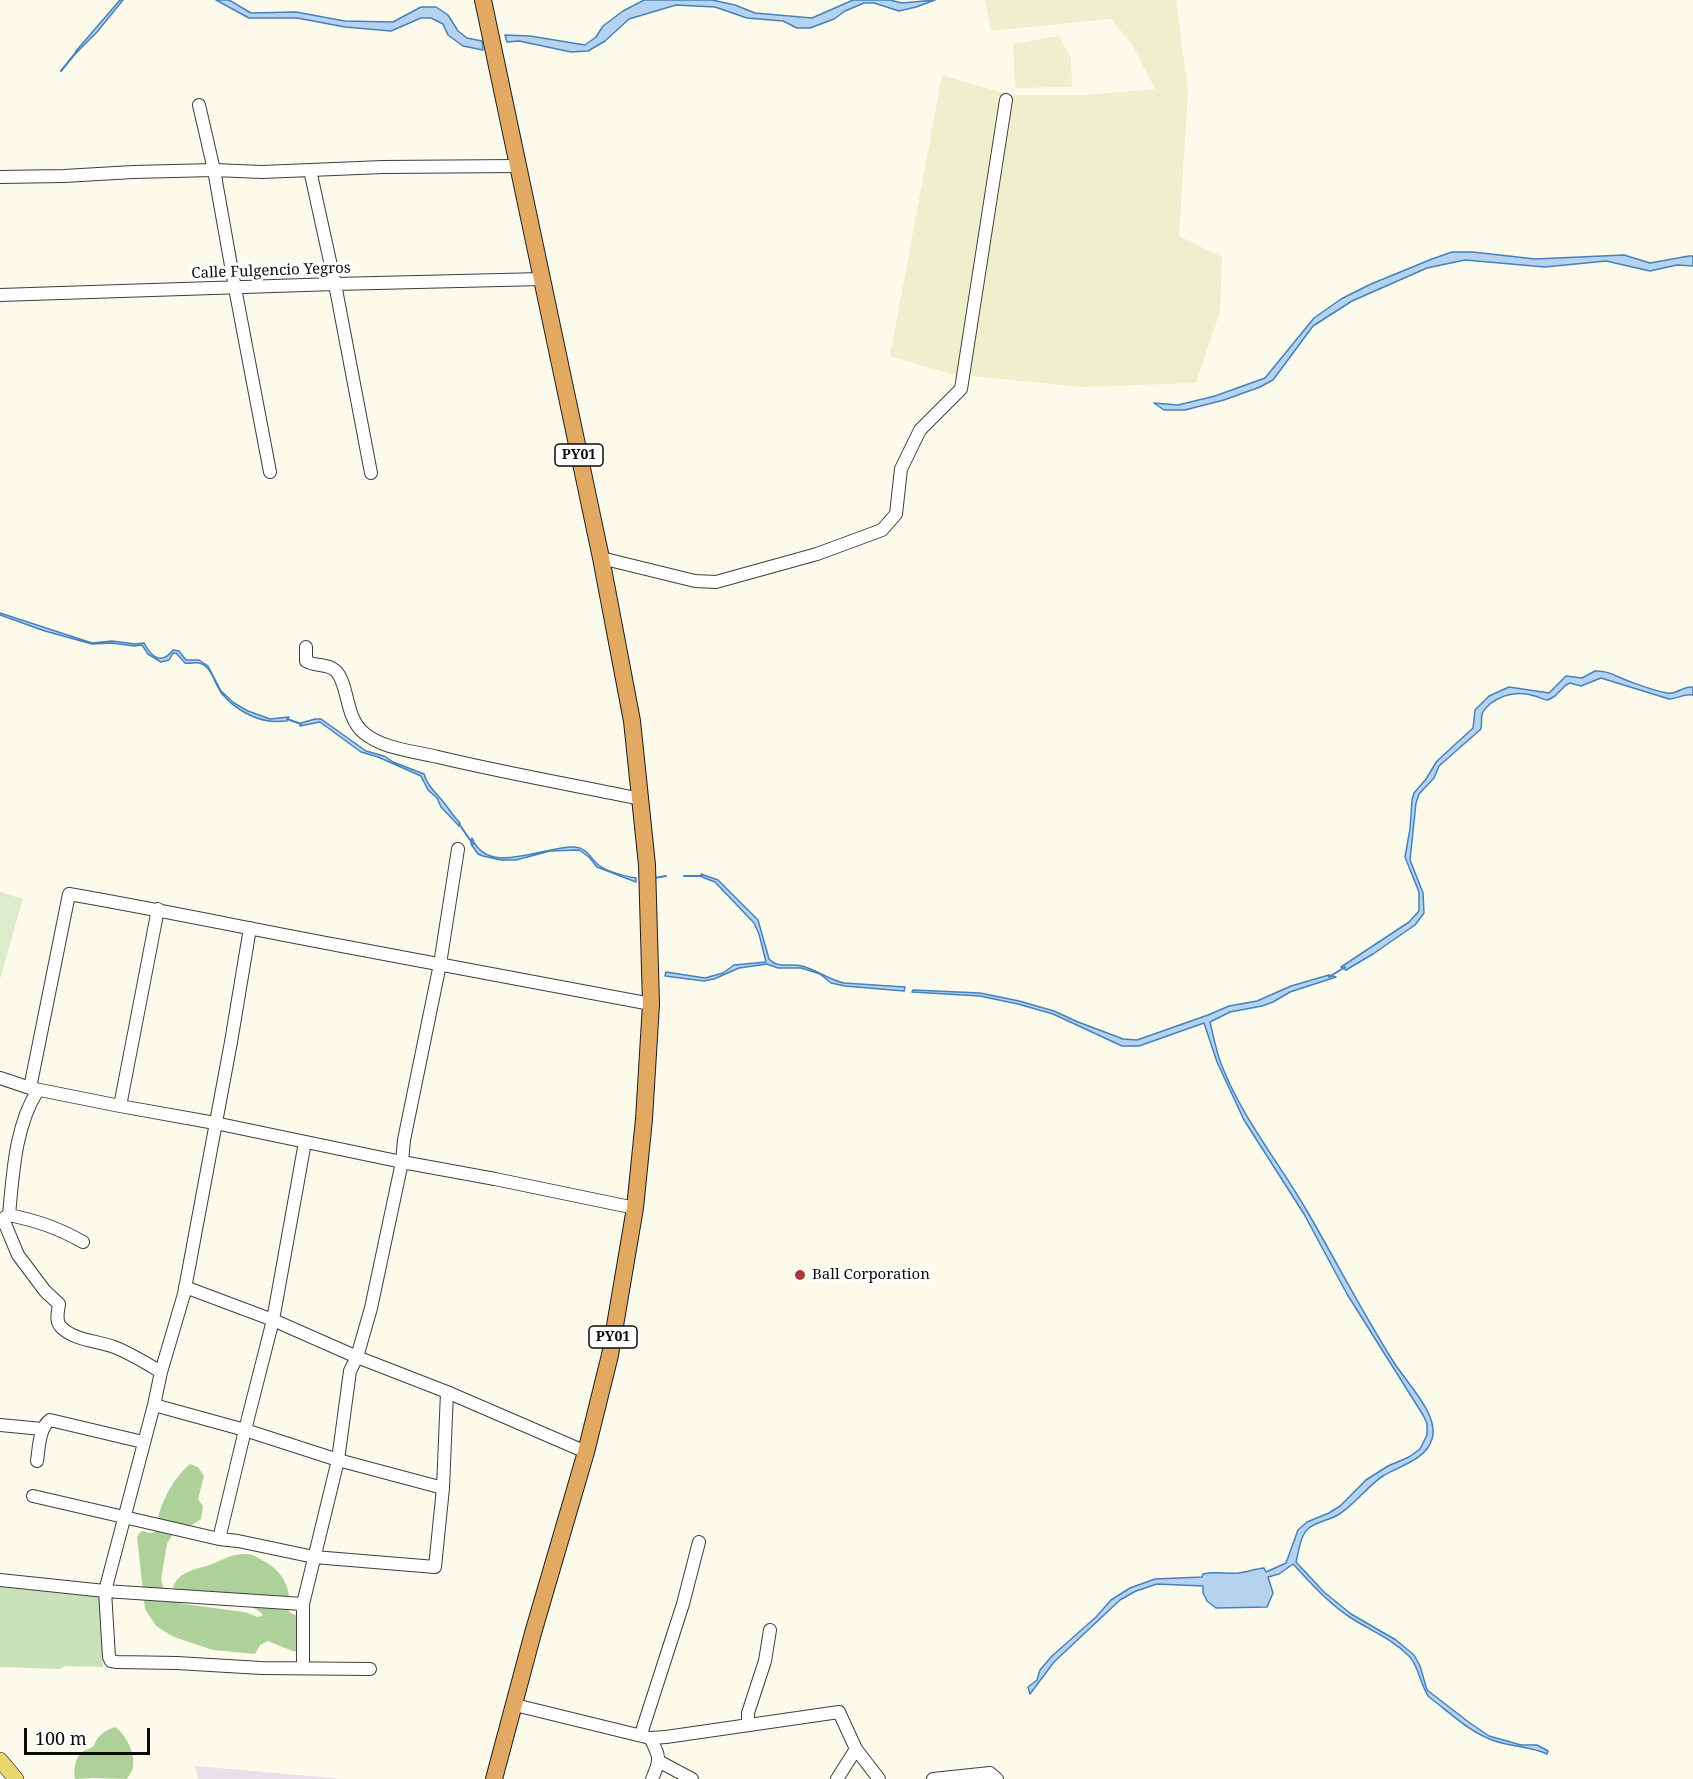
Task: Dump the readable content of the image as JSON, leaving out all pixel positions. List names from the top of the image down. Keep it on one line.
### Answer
{"streets":{"highway":["PY01"],"street":["Calle Fulgencio Yegros"]},"crossings":[["Calle Fulgencio Yegros","PY01"]],"places":["Ball Corporation"],"scale_bar":"100 m"}
